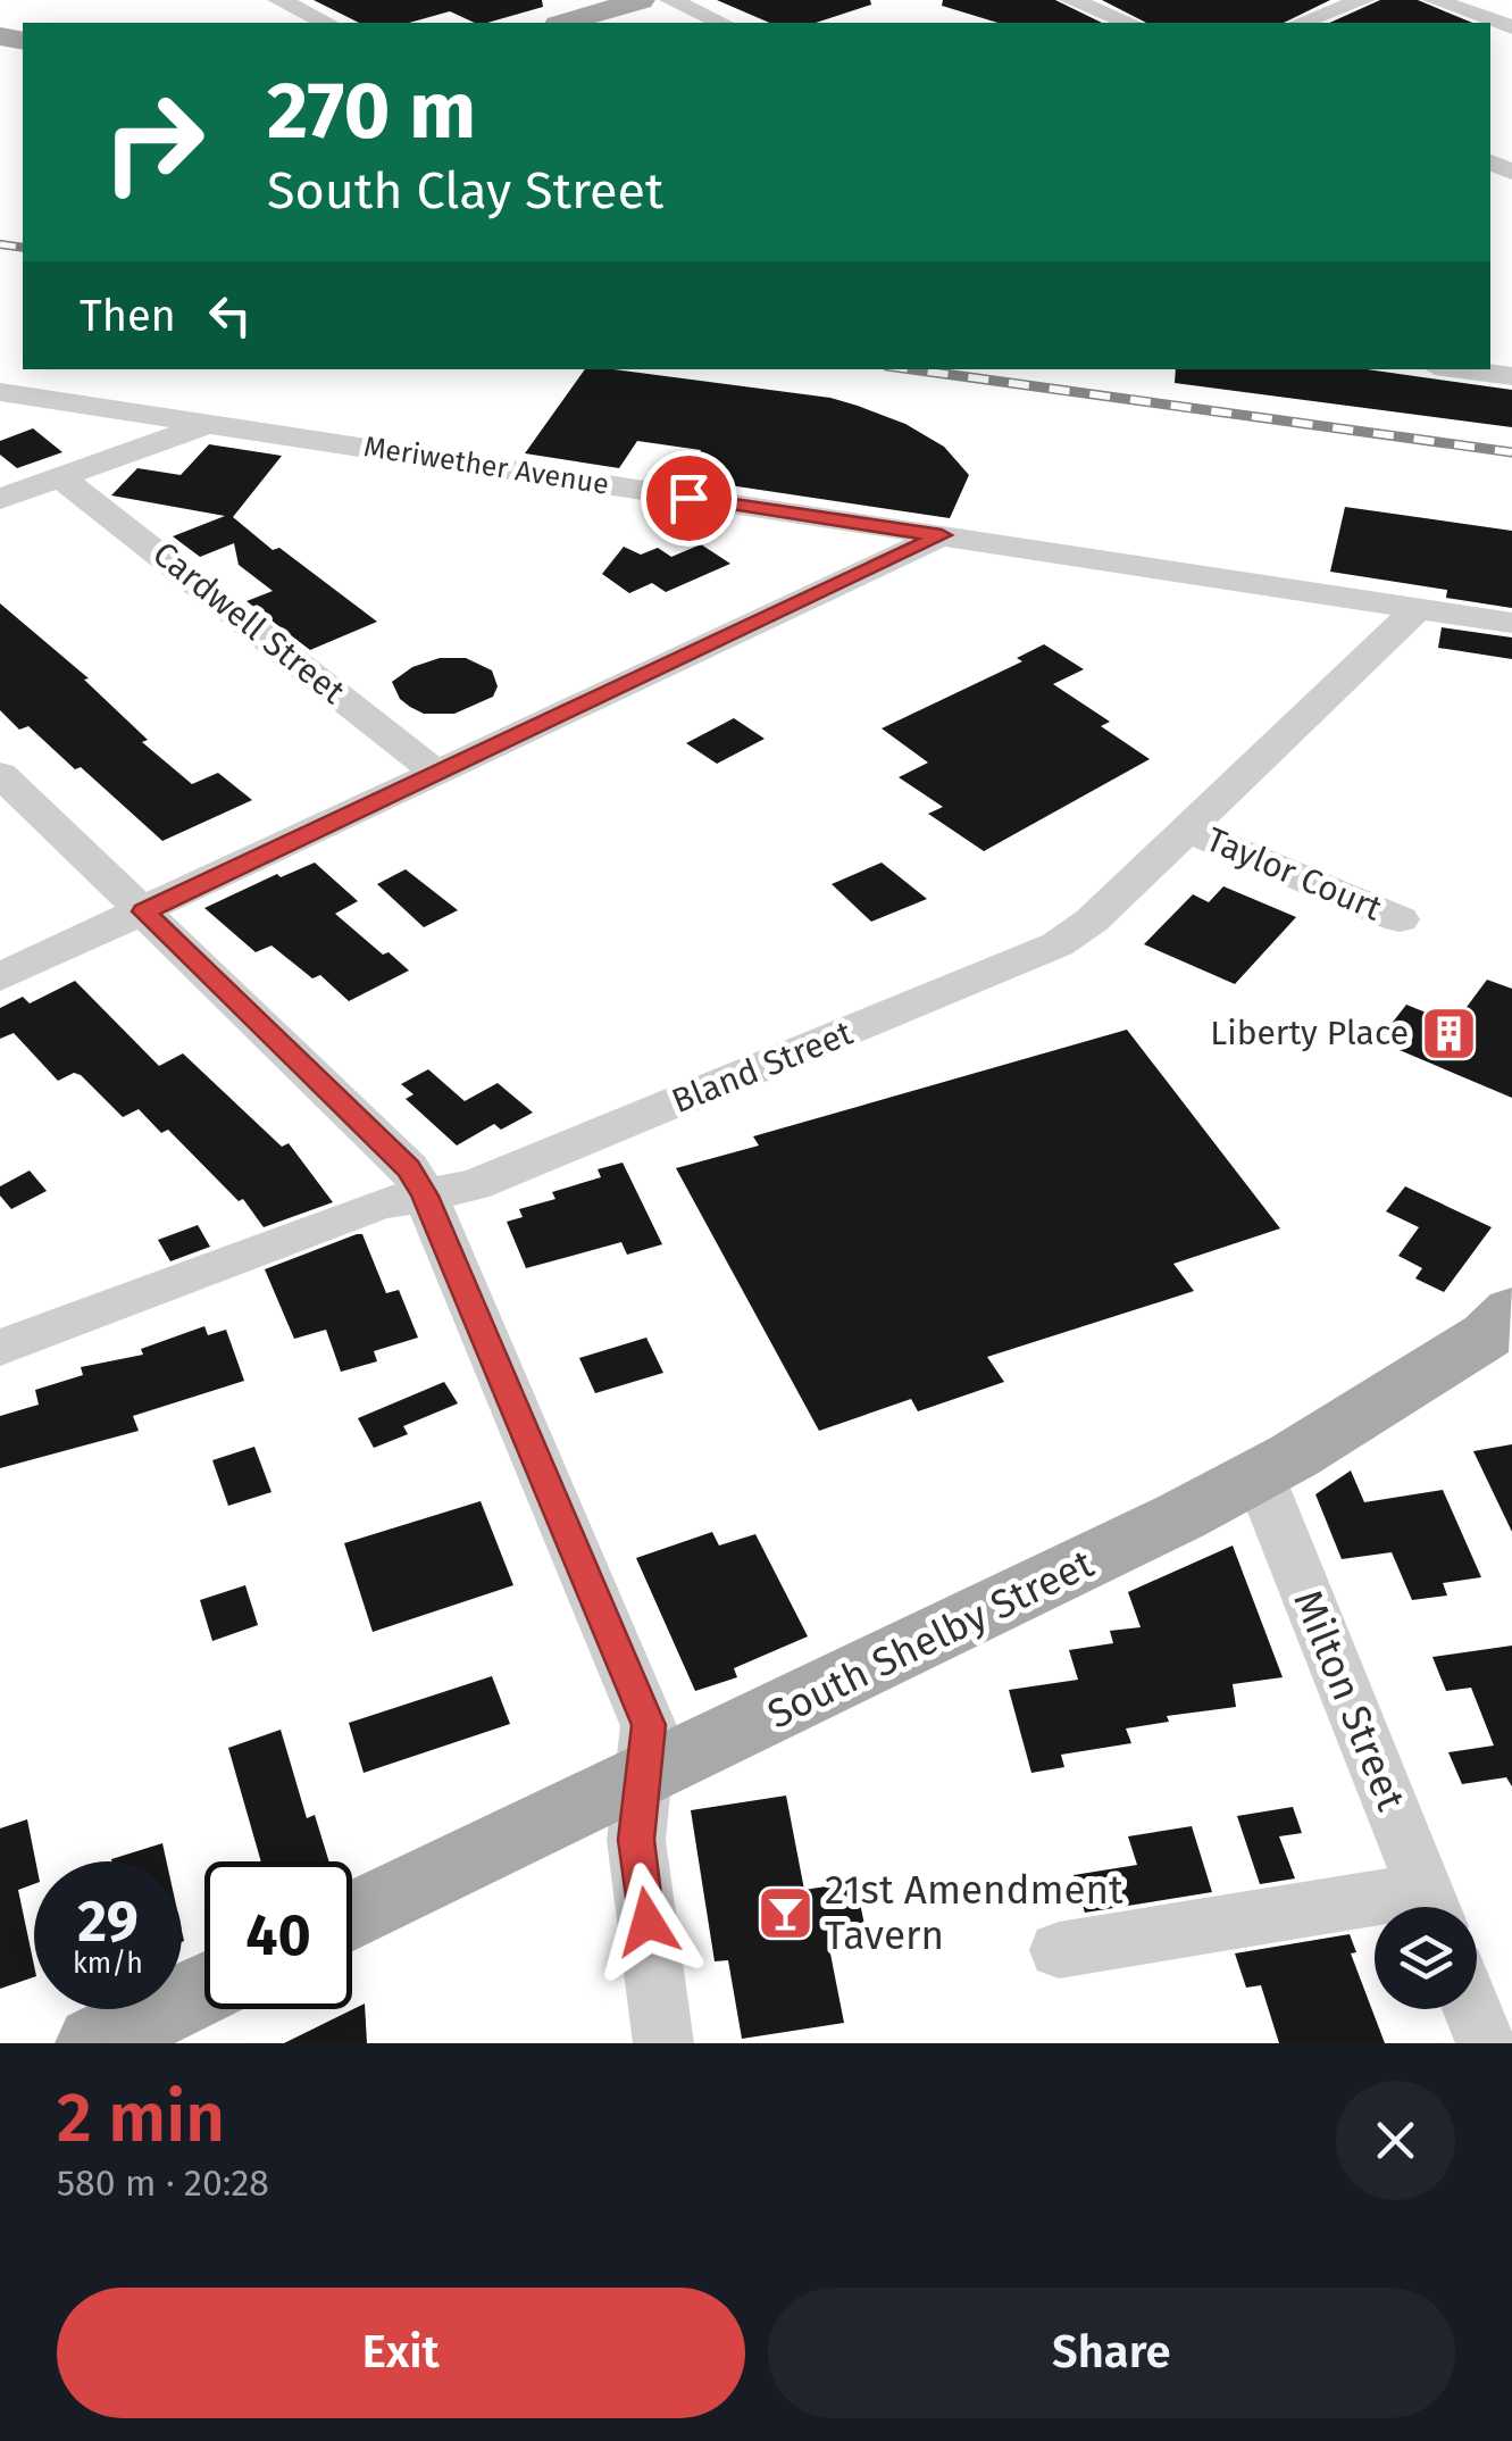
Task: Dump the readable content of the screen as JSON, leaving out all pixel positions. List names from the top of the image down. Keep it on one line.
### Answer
{"streets":{"main road":["South Shelby Street"],"street":["Meriwether Avenue","Cardwell Street","Taylor Court","Bland Street","Milton Street"]},"crossings":[["Meriwether Avenue","Bland Street"],["Taylor Court","Bland Street"],["South Shelby Street","Milton Street"]],"places":{"building":["Liberty Place"],"bar":["21st Amendment Tavern"]},"page":{"turn":["270 m","South Clay Street"],"then":"Then","speed":"29 km/h","limit":"40","heading":["2 min","580 m · 20:28"],"buttons":["Exit","Share"]}}
